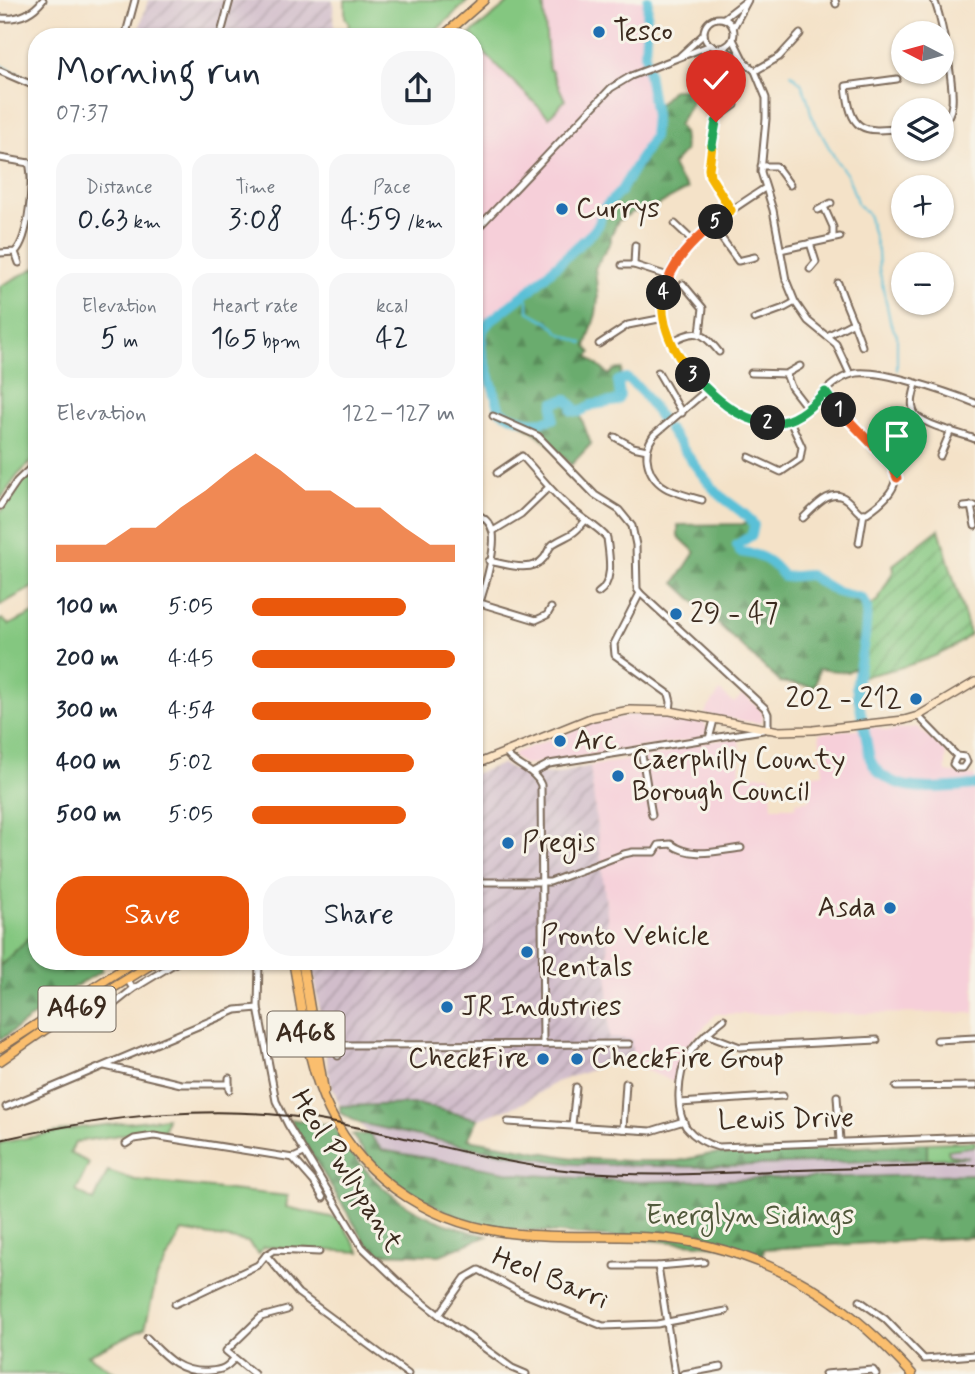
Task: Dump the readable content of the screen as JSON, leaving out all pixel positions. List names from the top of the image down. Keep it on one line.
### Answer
{"streets":{"main road":["A469","A468"],"street":["Lewis Drive","Heol Pwllypant","Heol Barri"]},"crossings":[["Heol Pwllypant","Heol Barri"]],"parks":["Energlyn Sidings"],"places":["Tesco","Currys","29 - 47","202 - 212","Arc","Caerphilly County Borough Council","Pregis","Asda","Pronto Vehicle Rentals","JR Industries","CheckFire","CheckFire Group"],"north":"left","page":{"map_buttons":["+","−"],"heading":["Morning run","07:37"],"stats":[["Distance","0.63 km"],["Time","3:08"],["Pace","4:59 /km"],["Elevation","5 m"],["Heart rate","165 bpm"],["kcal","42"]],"pins":["5","4","3","1","2"],"chart":["Elevation","122–127 m"],"list":[{"name":"100 m","note":"5:05"},{"name":"200 m","note":"4:45"},{"name":"300 m","note":"4:54"},{"name":"400 m","note":"5:02"},{"name":"500 m","note":"5:05"}],"buttons":["Save","Share"]}}
